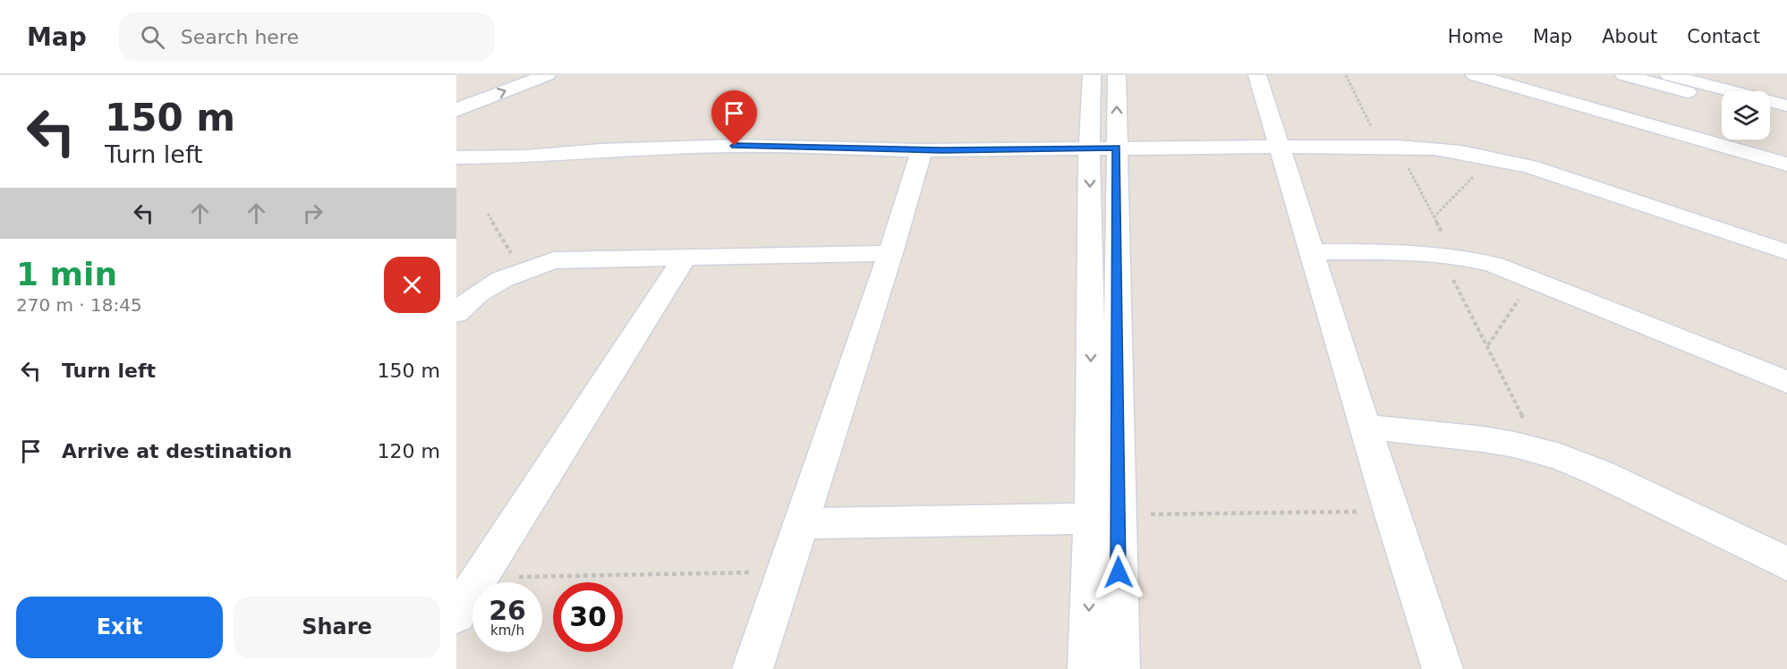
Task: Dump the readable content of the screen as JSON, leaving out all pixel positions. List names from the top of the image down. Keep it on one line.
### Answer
{"page":{"header":"Map","search":"Search here","nav":["Home","Map","About","Contact"],"turn":["150 m","Turn left"],"heading":["1 min","270 m · 18:45"],"list":[{"name":"Turn left","value":"150 m"},{"name":"Arrive at destination","value":"120 m"}],"speed":"26 km/h","limit":"30","buttons":["Exit","Share"]}}
